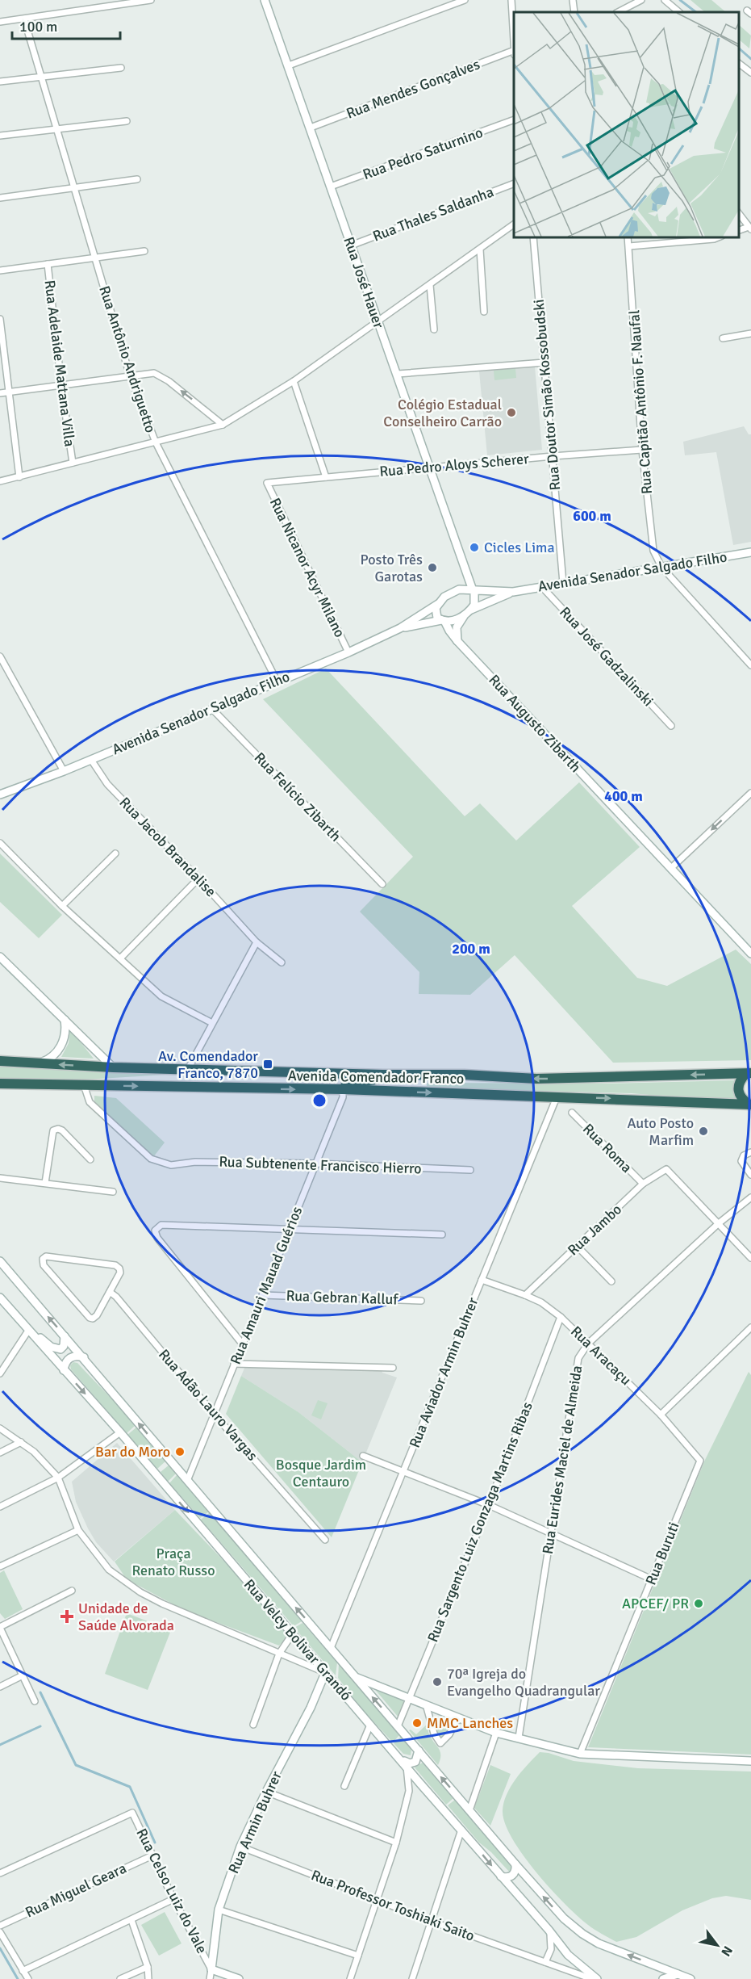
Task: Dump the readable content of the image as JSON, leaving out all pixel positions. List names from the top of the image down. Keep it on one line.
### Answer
{"streets":{"highway":["Avenida Comendador Franco"],"main road":["Rua José Hauer","Avenida Senador Salgado Filho","Rua Augusto Zibarth","Rua Velcy Bolivar Grandó","Rua Armin Buhrer"],"street":["Rua Mendes Gonçalves","Rua Pedro Saturnino","Rua Thales Saldanha","Rua Antônio Andriguetto","Rua Adelaide Mattana Villa","Rua Doutor Simão Kossobudski","Rua Capitão Antônio F. Naufal","Rua Pedro Aloys Scherer","Rua Nicanor Acyr Milano","Rua José Gadzalinski","Rua Felício Zibarth","Rua Jacob Brandalise","Rua Roma","Rua Subtenente Francisco Hierro","Rua Jambo","Rua Amauri Mauad Guérios","Rua Gebran Kalluf","Rua Aracaçu","Rua Aviador Armin Buhrer","Rua Adão Lauro Vargas","Rua Eurides Maciel de Almeida","Rua Sargento Luiz Gonzaga Martins Ribas","Rua Buruti","Rua Miguel Geara","Rua Celso Luiz do Vale","Rua Professor Toshiaki Saito"]},"crossings":[["Rua Mendes Gonçalves","Rua José Hauer"],["Rua Pedro Saturnino","Rua José Hauer"],["Rua Thales Saldanha","Rua José Hauer"],["Rua José Hauer","Rua Pedro Aloys Scherer"],["Rua José Hauer","Avenida Senador Salgado Filho"],["Rua Antônio Andriguetto","Avenida Senador Salgado Filho"],["Rua Doutor Simão Kossobudski","Rua Pedro Aloys Scherer"],["Rua Doutor Simão Kossobudski","Avenida Senador Salgado Filho"],["Rua Capitão Antônio F. Naufal","Rua Pedro Aloys Scherer"],["Rua Capitão Antônio F. Naufal","Avenida Senador Salgado Filho"],["Rua Pedro Aloys Scherer","Rua Nicanor Acyr Milano"],["Rua Nicanor Acyr Milano","Avenida Senador Salgado Filho"],["Avenida Senador Salgado Filho","Rua José Gadzalinski"],["Avenida Senador Salgado Filho","Rua Augusto Zibarth"],["Avenida Senador Salgado Filho","Rua Felício Zibarth"],["Avenida Senador Salgado Filho","Rua Jacob Brandalise"],["Avenida Comendador Franco","Rua Subtenente Francisco Hierro"],["Avenida Comendador Franco","Rua Amauri Mauad Guérios"],["Avenida Comendador Franco","Rua Aviador Armin Buhrer"],["Rua Roma","Rua Jambo"],["Rua Subtenente Francisco Hierro","Rua Amauri Mauad Guérios"],["Rua Jambo","Rua Aracaçu"],["Rua Jambo","Rua Eurides Maciel de Almeida"],["Rua Amauri Mauad Guérios","Rua Gebran Kalluf"],["Rua Amauri Mauad Guérios","Rua Adão Lauro Vargas"],["Rua Amauri Mauad Guérios","Rua Velcy Bolivar Grandó"],["Rua Aracaçu","Rua Aviador Armin Buhrer"],["Rua Aracaçu","Rua Eurides Maciel de Almeida"],["Rua Aracaçu","Rua Sargento Luiz Gonzaga Martins Ribas"],["Rua Aracaçu","Rua Buruti"],["Rua Aviador Armin Buhrer","Rua Velcy Bolivar Grandó"],["Rua Sargento Luiz Gonzaga Martins Ribas","Rua Velcy Bolivar Grandó"],["Rua Velcy Bolivar Grandó","Rua Armin Buhrer"],["Rua Armin Buhrer","Rua Celso Luiz do Vale"],["Rua Armin Buhrer","Rua Professor Toshiaki Saito"],["Rua Miguel Geara","Rua Celso Luiz do Vale"]],"parks":["Bosque Jardim Centauro","Praça Renato Russo"],"places":{"other":["Colégio Estadual Conselheiro Carrão","Cicles Lima","Posto Três Garotas","Auto Posto Marfim","Bar do Moro","APCEF/ PR","70ª Igreja do Evangelho Quadrangular","MMC Lanches"],"transit":["Av. Comendador Franco, 7870"],"health":["Unidade de Saúde Alvorada"]},"scale_bar":"100 m","north":"bottom right","rings":["600 m","400 m","200 m"]}
